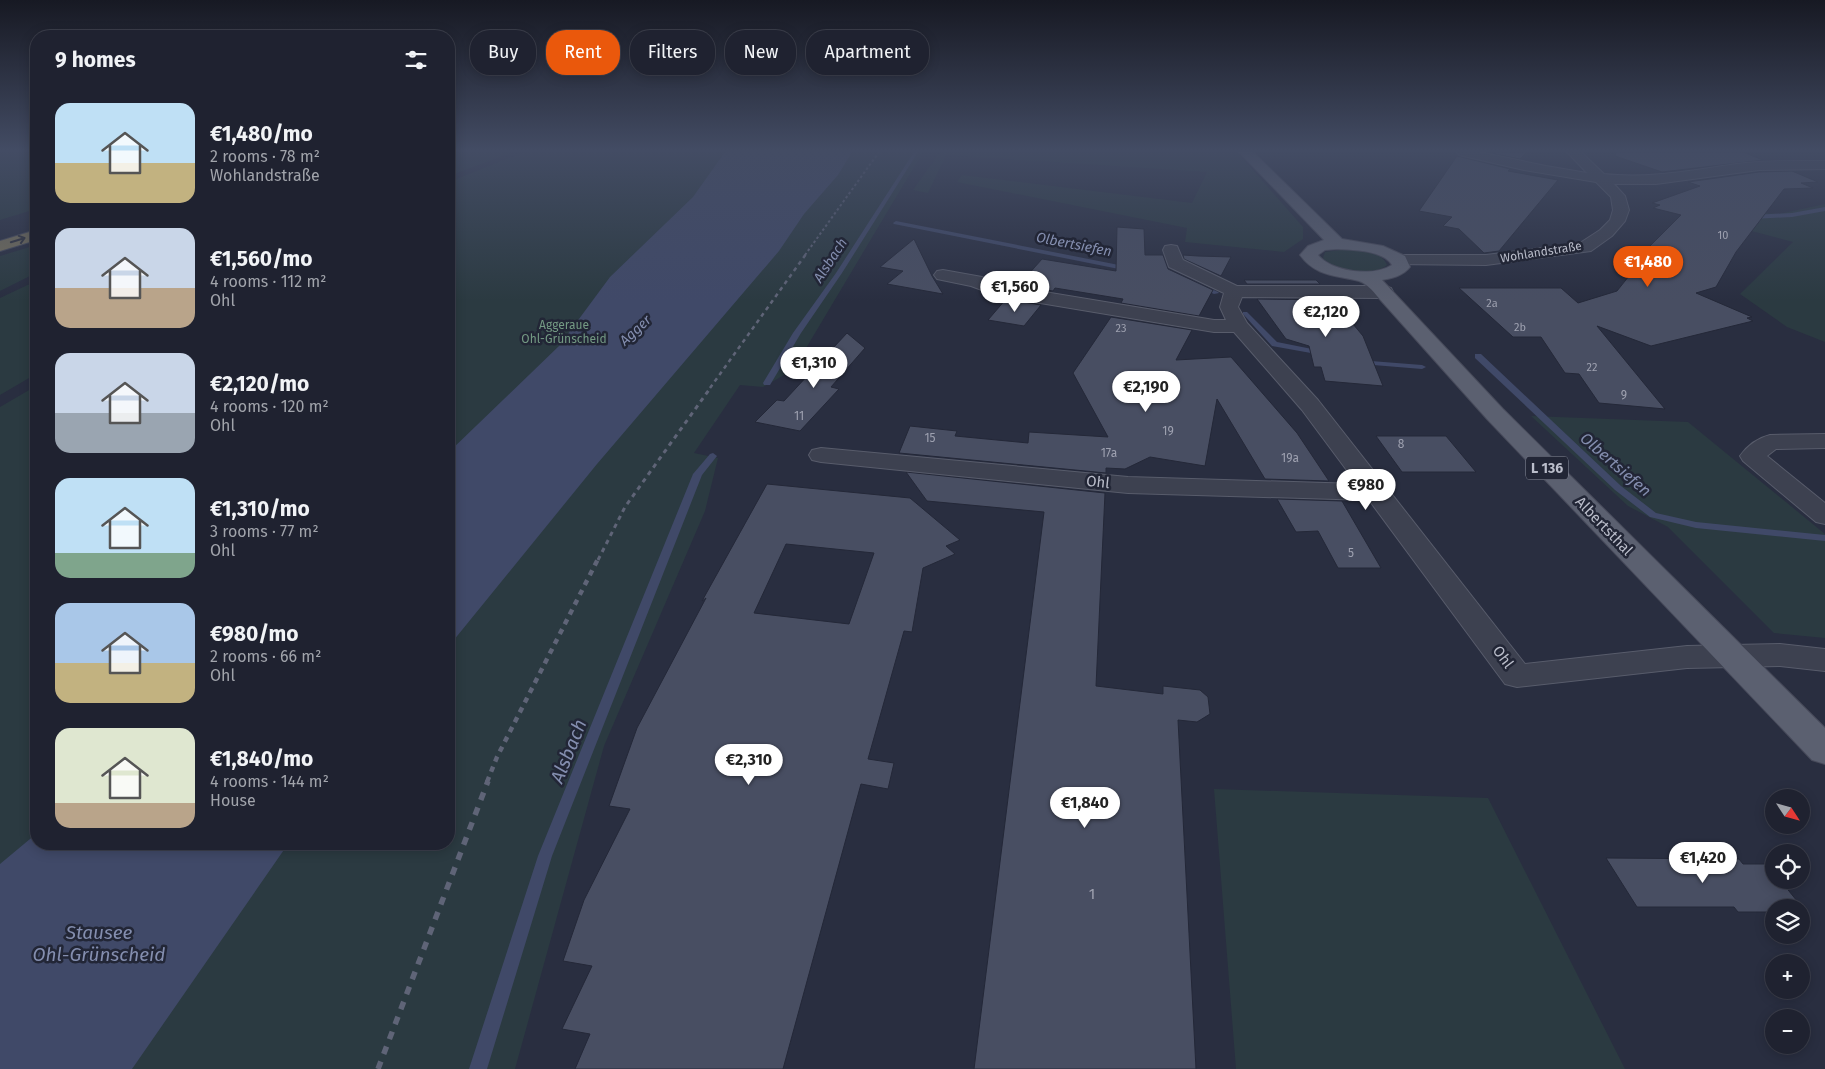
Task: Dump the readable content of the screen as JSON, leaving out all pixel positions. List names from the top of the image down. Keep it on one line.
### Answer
{"streets":{"main road":["L 136","Albertsthal"],"street":["Wohlandstraße","Ohl"]},"crossings":[["Ohl","Albertsthal"]],"water":["Olbertsiefen","Alsbach","Agger","Stausee Ohl-Grünscheid"],"parks":["Aggeraue Ohl-Grünscheid"],"house_numbers":["10","2a","2b","23","22","9","11","19","15","8","17a","19a","5","1"],"north":"bottom right","page":{"chip":["Buy","Rent","Filters","New","Apartment"],"heading":"9 homes","list":[{"name":"€1,480/mo","note":"2 rooms · 78 m² · Wohlandstraße"},{"name":"€1,560/mo","note":"4 rooms · 112 m² · Ohl"},{"name":"€2,120/mo","note":"4 rooms · 120 m² · Ohl"},{"name":"€1,310/mo","note":"3 rooms · 77 m² · Ohl"},{"name":"€980/mo","note":"2 rooms · 66 m² · Ohl"},{"name":"€1,840/mo","note":"4 rooms · 144 m² · House"}],"price":["€1,480","€1,560","€2,120","€1,310","€2,190","€980","€2,310","€1,840","€1,420"],"map_buttons":["+","−"]}}
